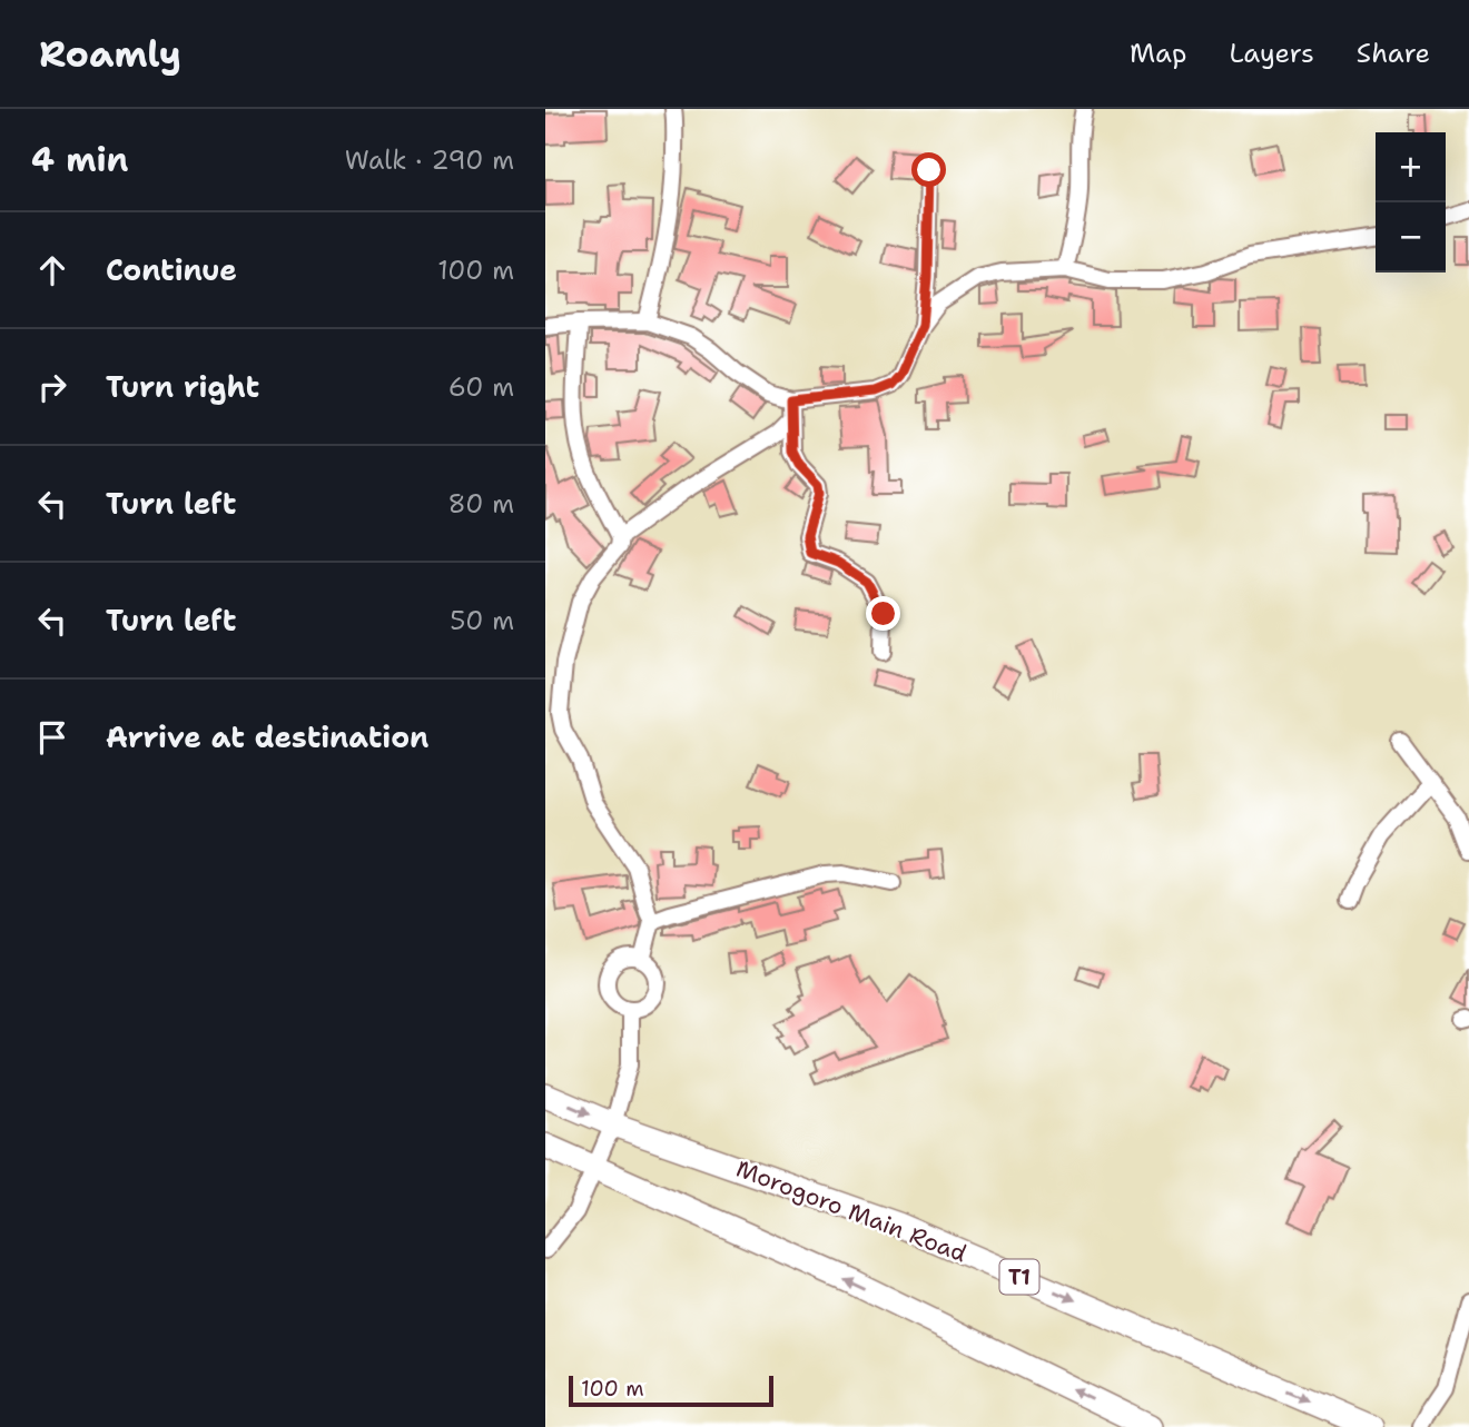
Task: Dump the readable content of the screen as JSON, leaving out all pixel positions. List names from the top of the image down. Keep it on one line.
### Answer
{"streets":{"highway":["Morogoro Main Road","T1"]},"scale_bar":"100 m","page":{"header":"Roamly","nav":["Map","Layers","Share"],"heading":["4 min","Walk · 290 m"],"map_buttons":["+","−"],"list":[["Continue","100 m"],["Turn right","60 m"],["Turn left","80 m"],["Turn left","50 m"],"Arrive at destination"],"scale":"100 m"}}
